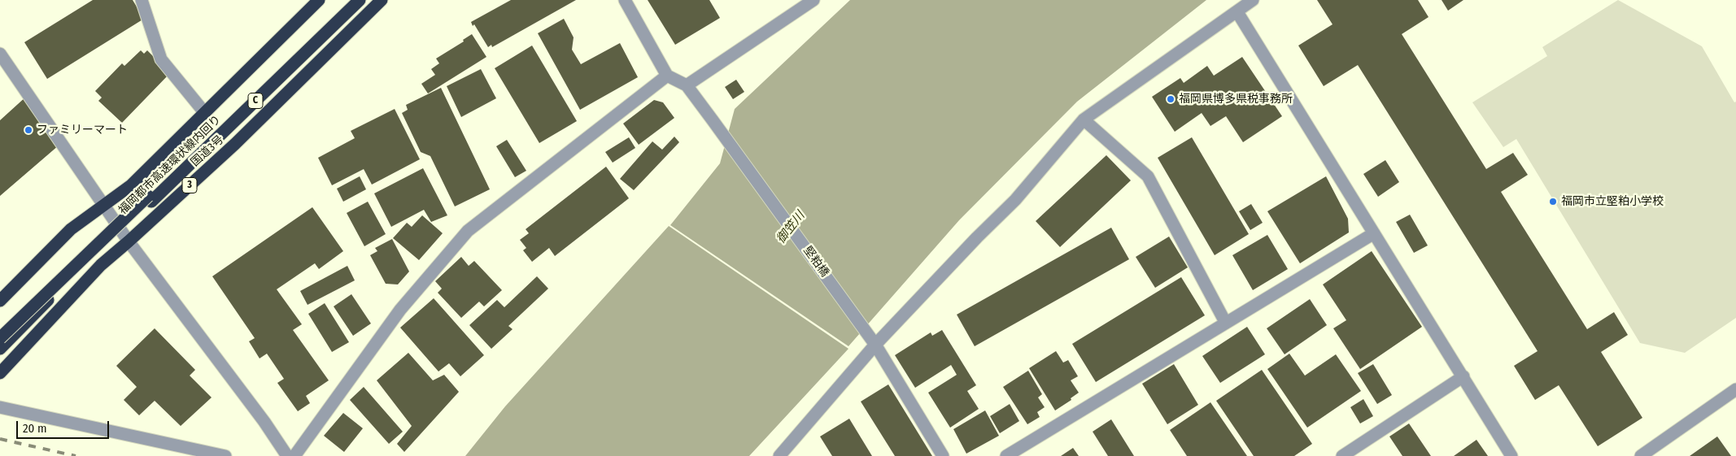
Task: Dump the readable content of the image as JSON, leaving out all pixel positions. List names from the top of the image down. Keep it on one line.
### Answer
{"streets":{"highway":["C","国道3号","福岡都市高速環状線内回り","3"],"street":["堅粕橋"]},"water":["御笠川"],"places":["福岡県博多県税事務所","ファミリーマート","福岡市立堅粕小学校"],"scale_bar":"20 m"}
